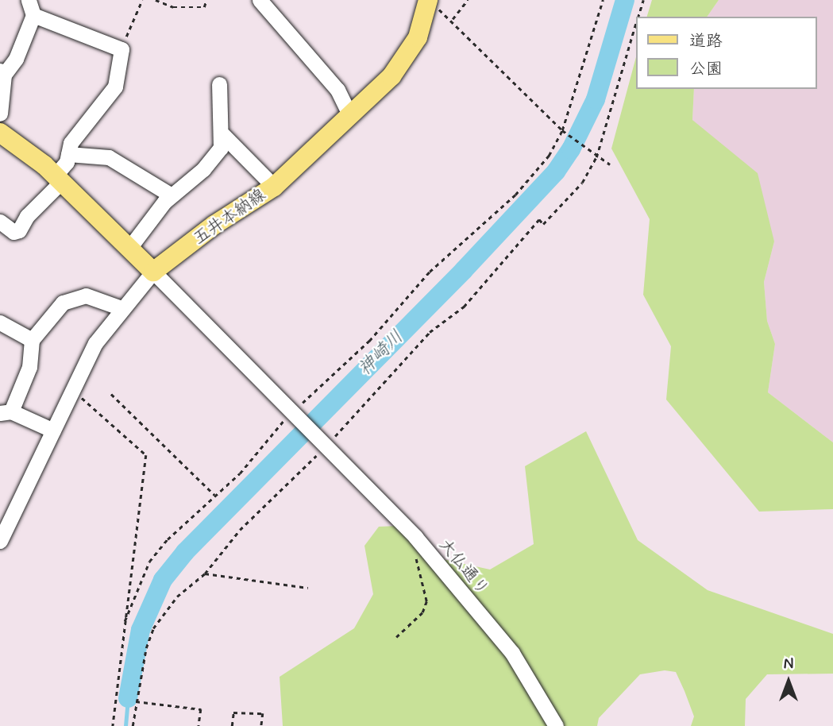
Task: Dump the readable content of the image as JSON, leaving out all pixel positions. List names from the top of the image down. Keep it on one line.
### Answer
{"streets":{"main road":["五井本納線"],"street":["大仏通り"]},"crossings":[["五井本納線","大仏通り"]],"water":["神崎川"],"legend":["道路","公園"],"north":"top"}
